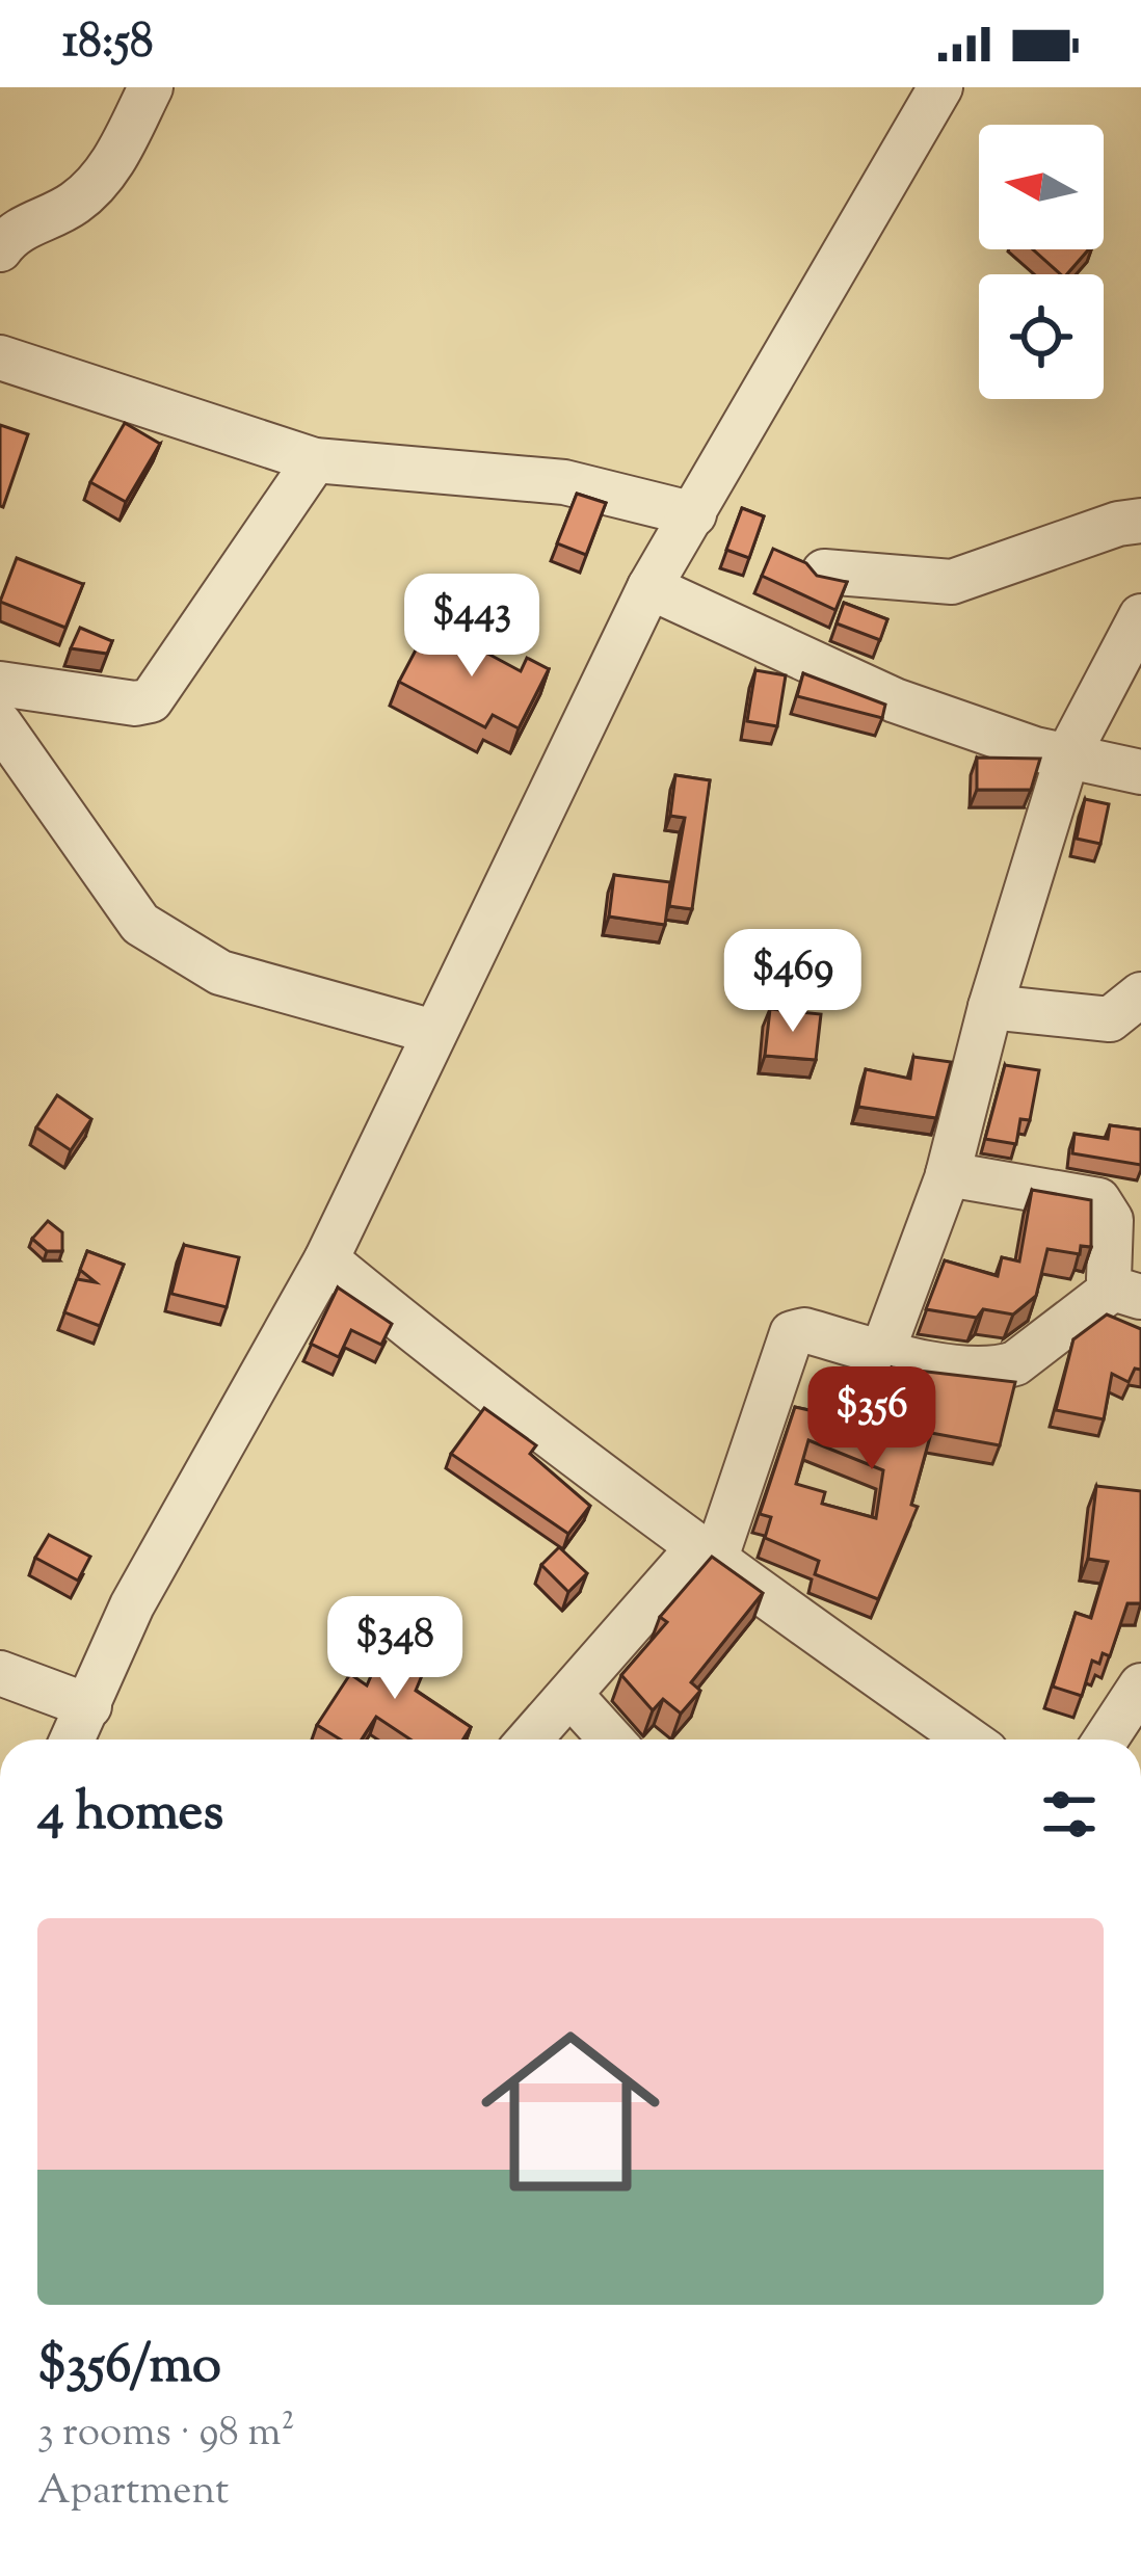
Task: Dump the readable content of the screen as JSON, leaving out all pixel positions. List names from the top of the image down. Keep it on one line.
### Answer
{"north":"left","page":{"status":"18:58","price":["$443","$469","$356","$348"],"heading":"4 homes","list":[{"name":"$356/mo","note":"3 rooms · 98 m² · Apartment"}]}}
